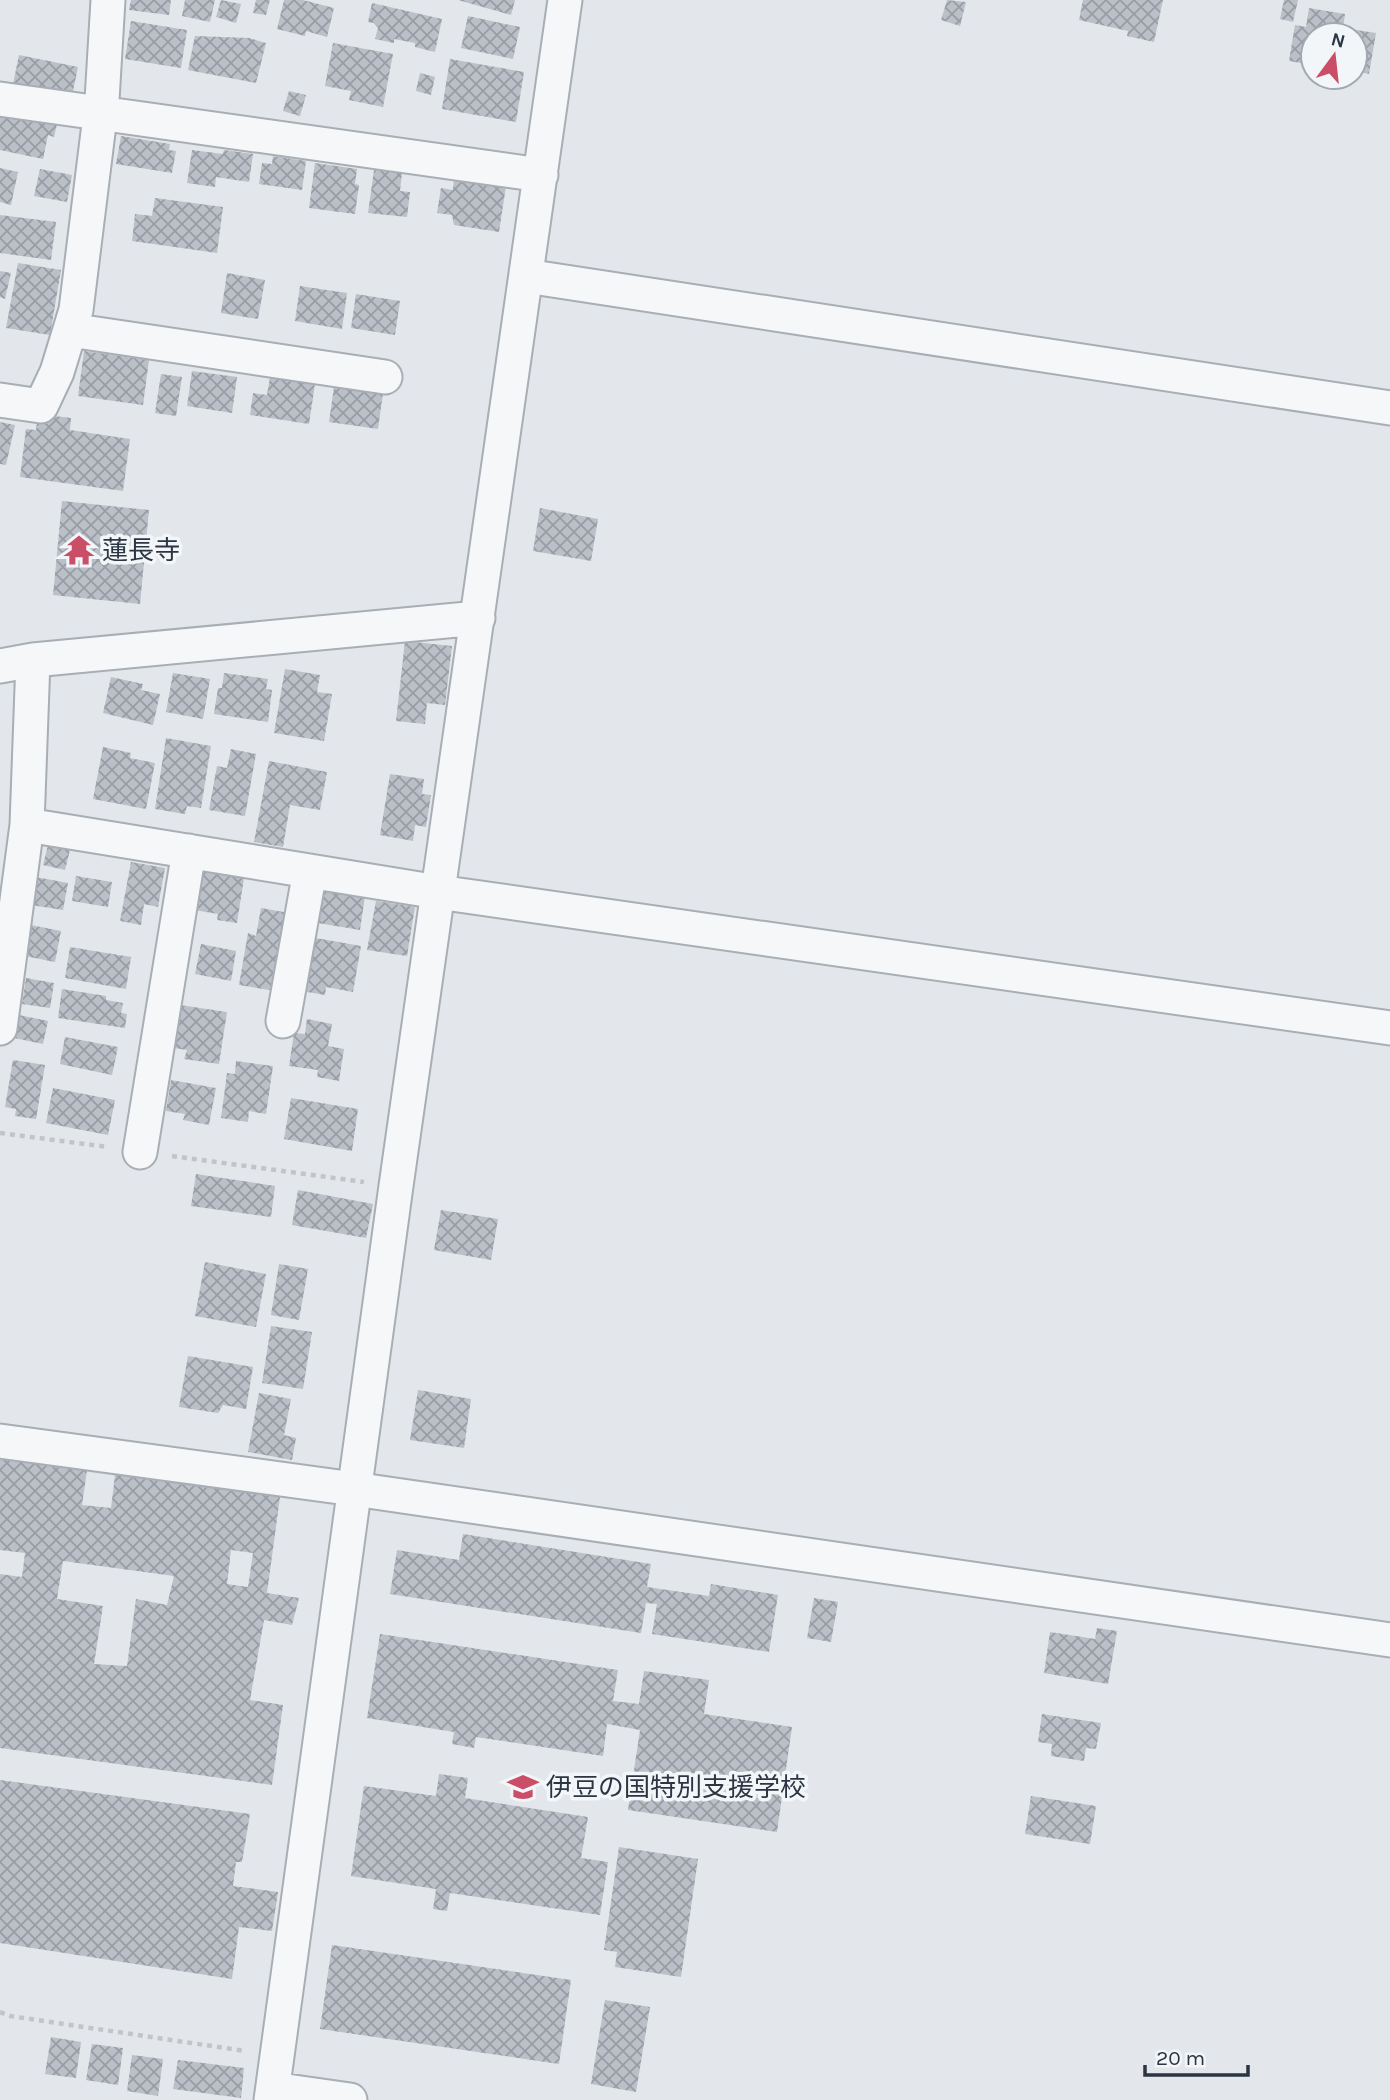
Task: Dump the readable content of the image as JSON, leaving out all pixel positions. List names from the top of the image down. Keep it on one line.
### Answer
{"places":{"temple":["蓮長寺"],"school or university":["伊豆の国特別支援学校"]},"scale_bar":"20 m","north":"top"}
